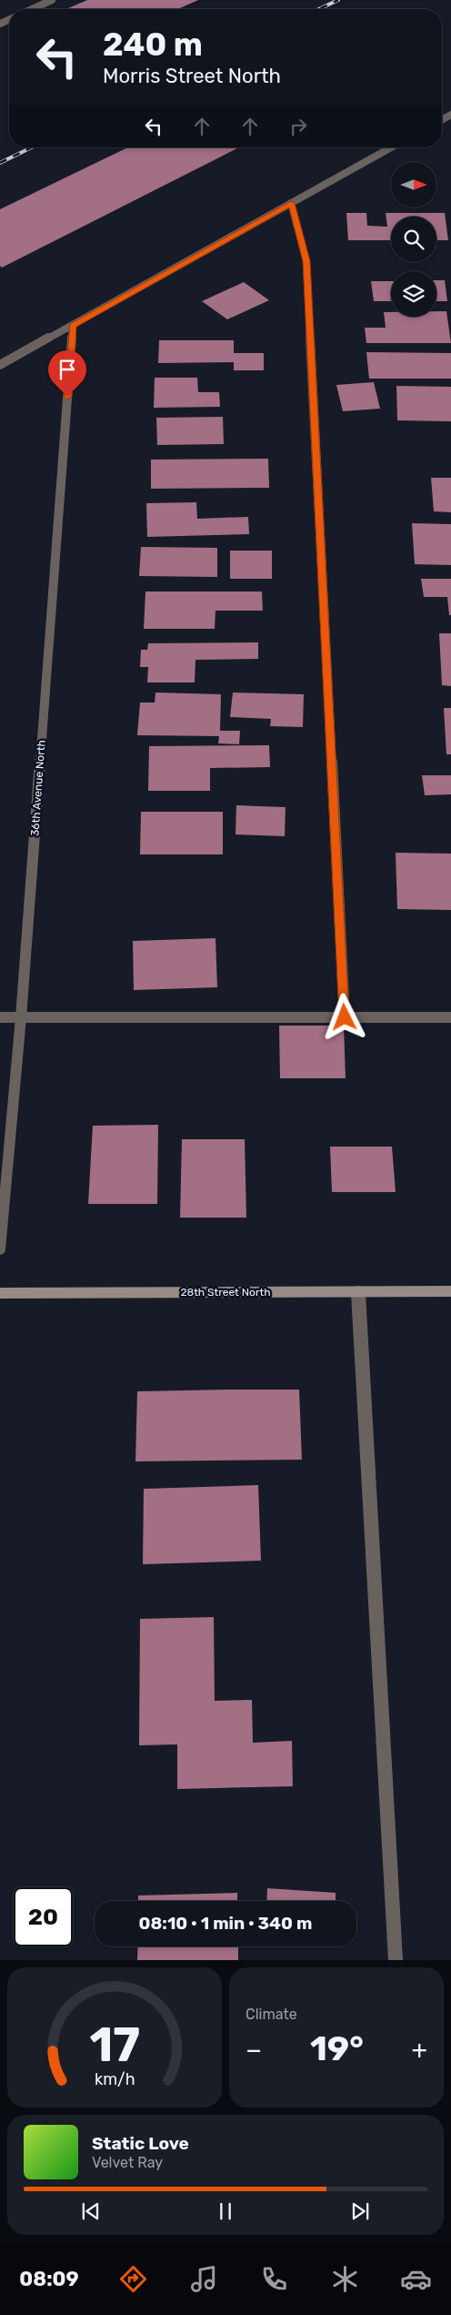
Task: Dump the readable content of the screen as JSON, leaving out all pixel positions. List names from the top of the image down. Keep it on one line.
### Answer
{"streets":{"street":["36th Avenue North","28th Street North"]},"north":"right","page":{"turn":["240 m","Morris Street North"],"limit":"20","trip":"08:10 · 1 min · 340 m","tile":"Climate","heat":["−","19°","+"],"song":["Static Love","Velvet Ray"],"tabs":"08:09","gauge":["17","km/h"]}}
